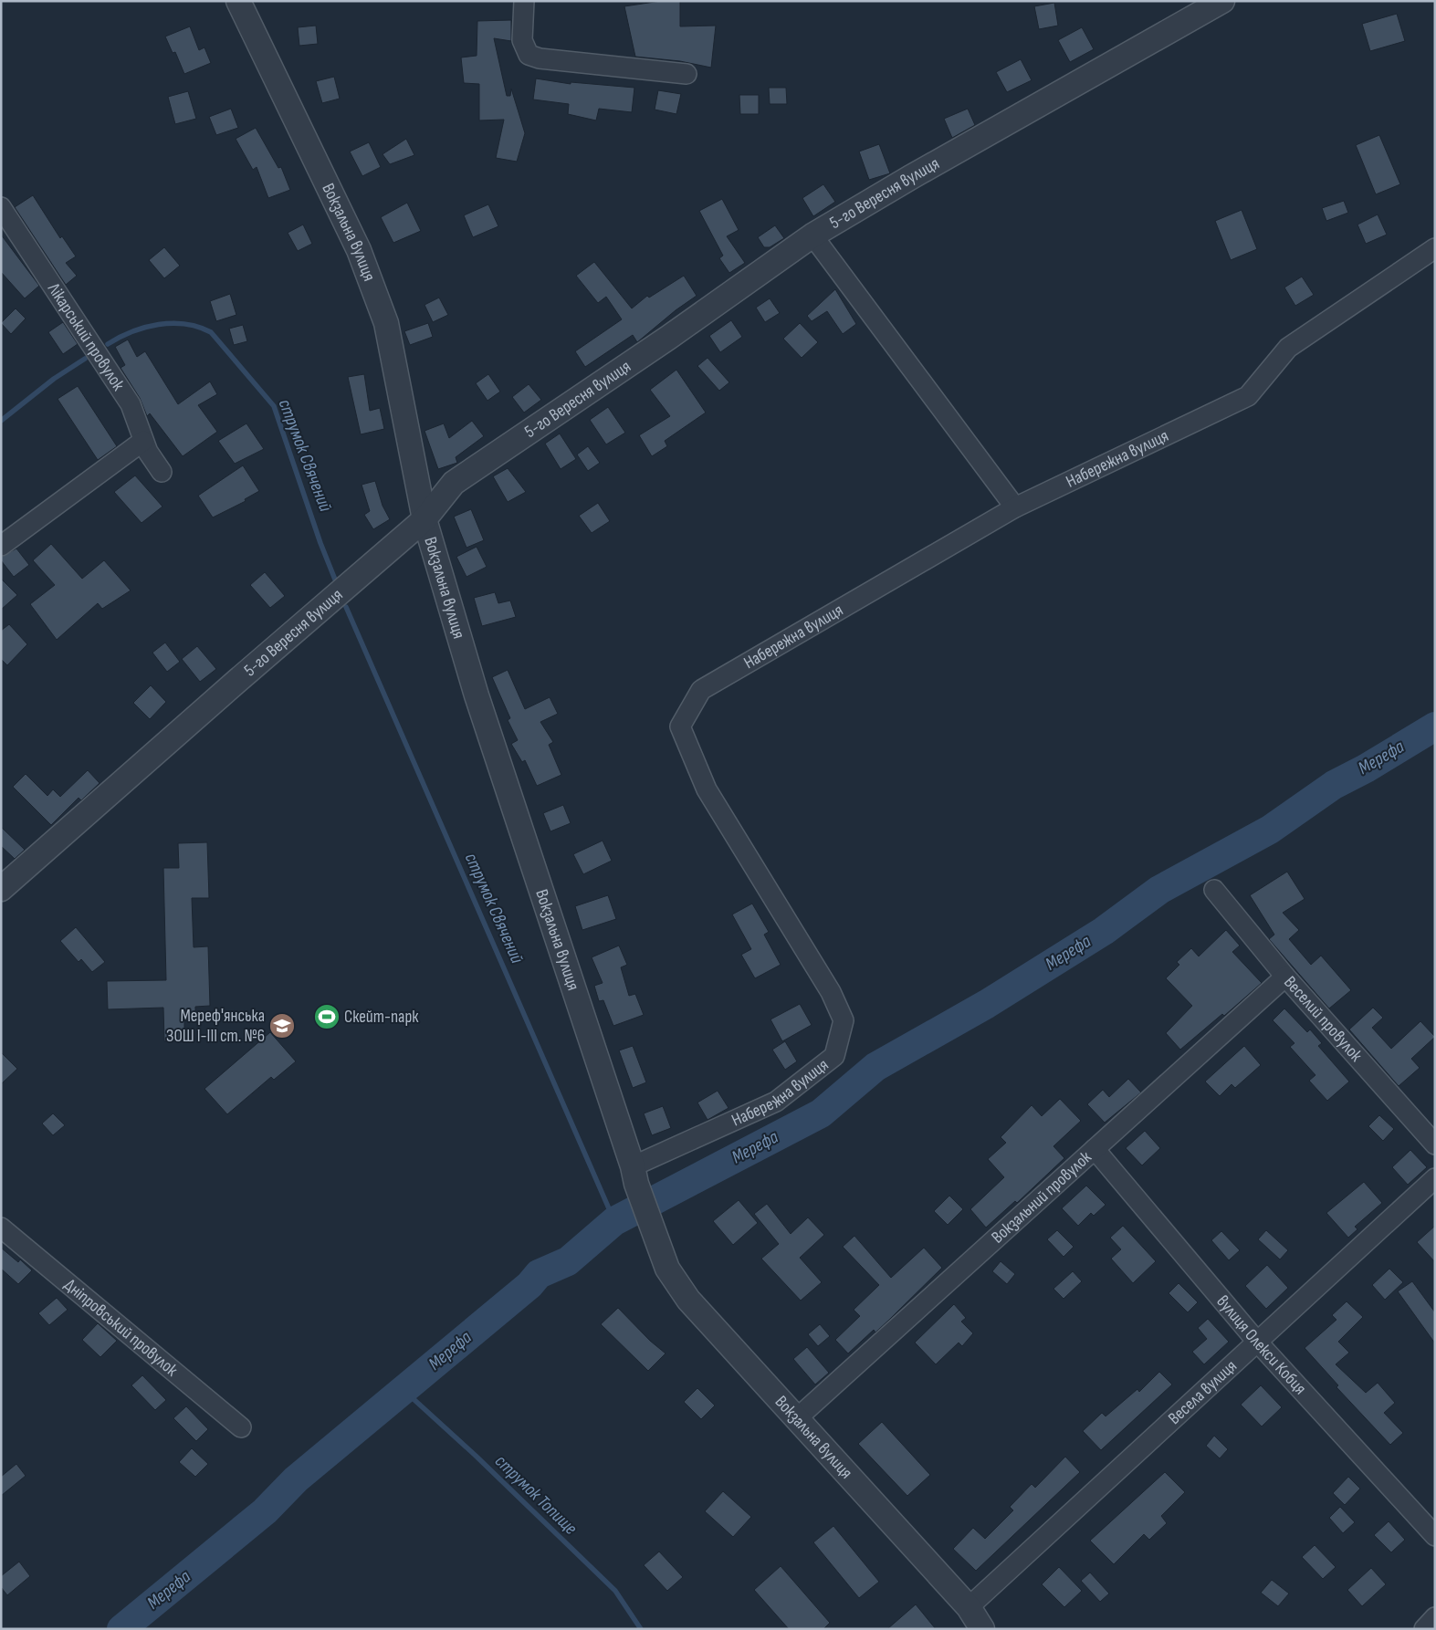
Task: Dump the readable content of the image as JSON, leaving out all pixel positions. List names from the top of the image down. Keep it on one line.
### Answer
{"streets":{"street":["5-го Вересня вулиця","Вокзальна вулиця","Лікарський провулок","Набережна вулиця","Веселий провулок","Вокзальний провулок","Дніпровський провулок","вулиця Олекси Кобця","Весела вулиця"]},"crossings":[["5-го Вересня вулиця","Вокзальна вулиця"],["Вокзальна вулиця","Набережна вулиця"],["Вокзальна вулиця","Вокзальний провулок"],["Вокзальна вулиця","Весела вулиця"],["Веселий провулок","Вокзальний провулок"],["Вокзальний провулок","вулиця Олекси Кобця"],["вулиця Олекси Кобця","Весела вулиця"]],"water":["струмок Свячений","Мерефа","струмок Топище"],"places":{"sports":["Скейт-парк"],"school or university":["Мереф'янська ЗОШ І-ІІІ ст. №6"]}}
